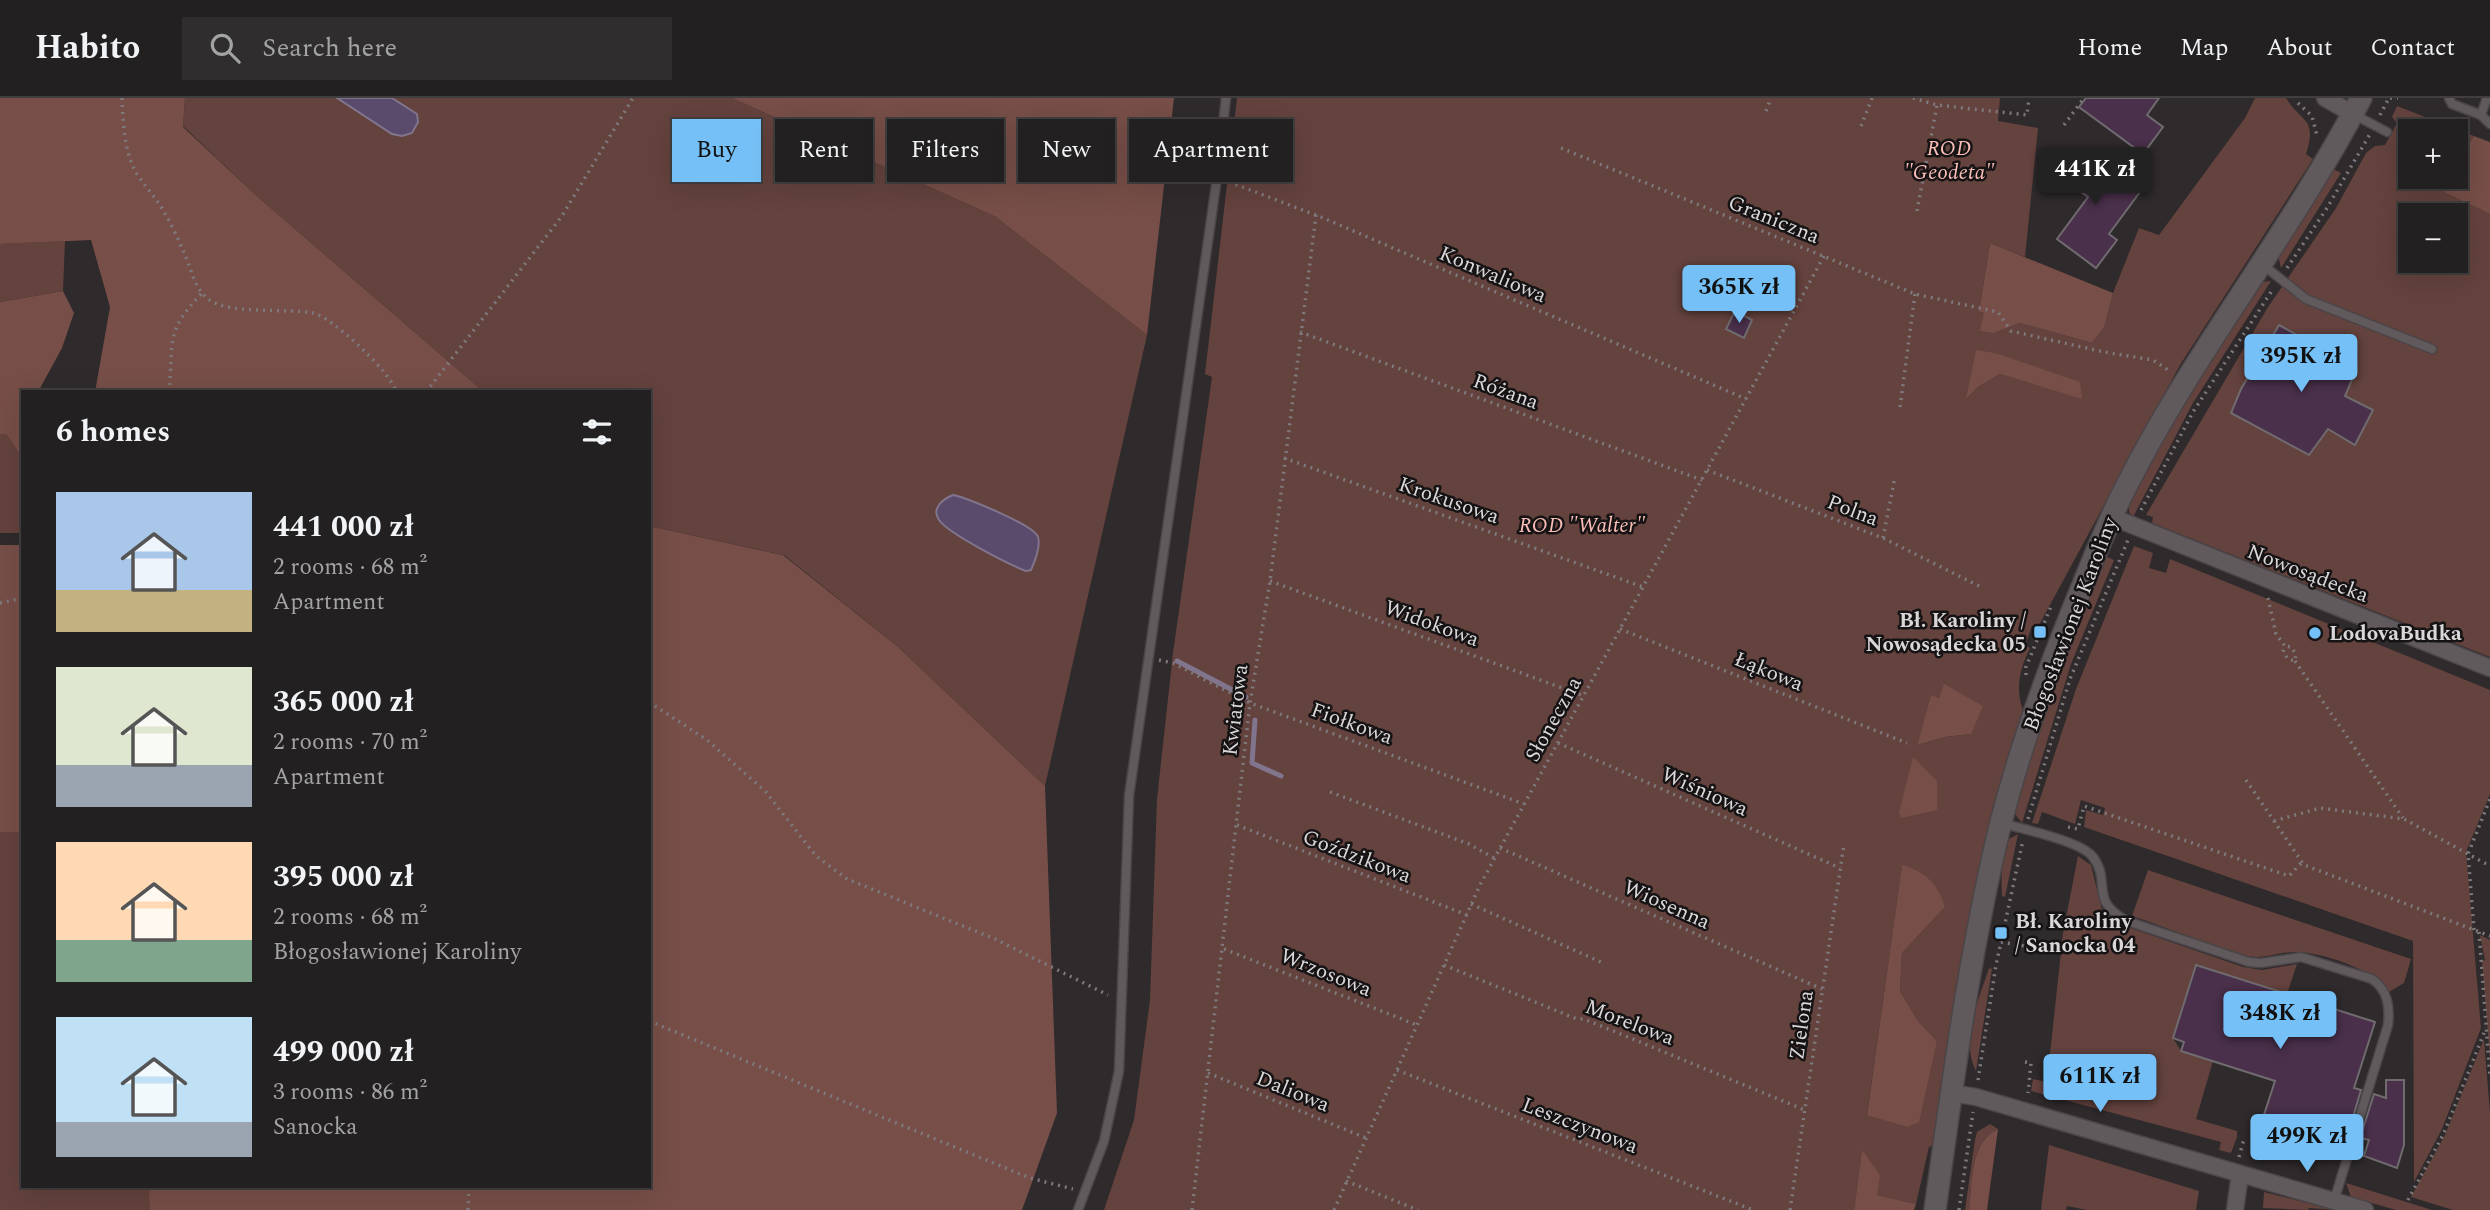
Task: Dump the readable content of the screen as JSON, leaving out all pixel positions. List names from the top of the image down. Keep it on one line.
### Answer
{"streets":{"street":["Nowosądecka","Błogosławionej Karoliny"],"path":["Graniczna","Konwaliowa","Różana","Krokusowa","Polna","Widokowa","Łąkowa","Kwiatowa","Słoneczna","Fiołkowa","Wiśniowa","Goździkowa","Wiosenna","Wrzosowa","Morelowa","Zielona","Daliowa","Leszczynowa"]},"crossings":[["Graniczna","Błogosławionej Karoliny"],["Graniczna","Słoneczna"],["Konwaliowa","Kwiatowa"],["Konwaliowa","Słoneczna"],["Różana","Kwiatowa"],["Różana","Słoneczna"],["Krokusowa","Kwiatowa"],["Krokusowa","Słoneczna"],["Polna","Słoneczna"],["Nowosądecka","Błogosławionej Karoliny"],["Widokowa","Kwiatowa"],["Widokowa","Słoneczna"],["Łąkowa","Słoneczna"],["Kwiatowa","Fiołkowa"],["Kwiatowa","Goździkowa"],["Kwiatowa","Wrzosowa"],["Kwiatowa","Daliowa"],["Słoneczna","Fiołkowa"],["Słoneczna","Wiśniowa"],["Słoneczna","Goździkowa"],["Słoneczna","Wiosenna"],["Słoneczna","Wrzosowa"],["Słoneczna","Morelowa"],["Słoneczna","Daliowa"],["Słoneczna","Leszczynowa"],["Wiśniowa","Zielona"],["Wiosenna","Zielona"],["Morelowa","Zielona"]],"parks":["ROD \"Geodeta\"","ROD \"Walter\""],"places":{"transit":["Bł. Karoliny / Nowosądecka 05","Bł. Karoliny / Sanocka 04"],"other":["LodovaBudka"]},"page":{"header":"Habito","search":"Search here","nav":["Home","Map","About","Contact"],"map_buttons":["+","−"],"chip":["Buy","Rent","Filters","New","Apartment"],"price":["441K zł","365K zł","395K zł","348K zł","611K zł","499K zł"],"heading":"6 homes","list":[{"name":"441 000 zł","note":"2 rooms · 68 m² · Apartment"},{"name":"365 000 zł","note":"2 rooms · 70 m² · Apartment"},{"name":"395 000 zł","note":"2 rooms · 68 m² · Błogosławionej Karoliny"},{"name":"499 000 zł","note":"3 rooms · 86 m² · Sanocka"}]}}
